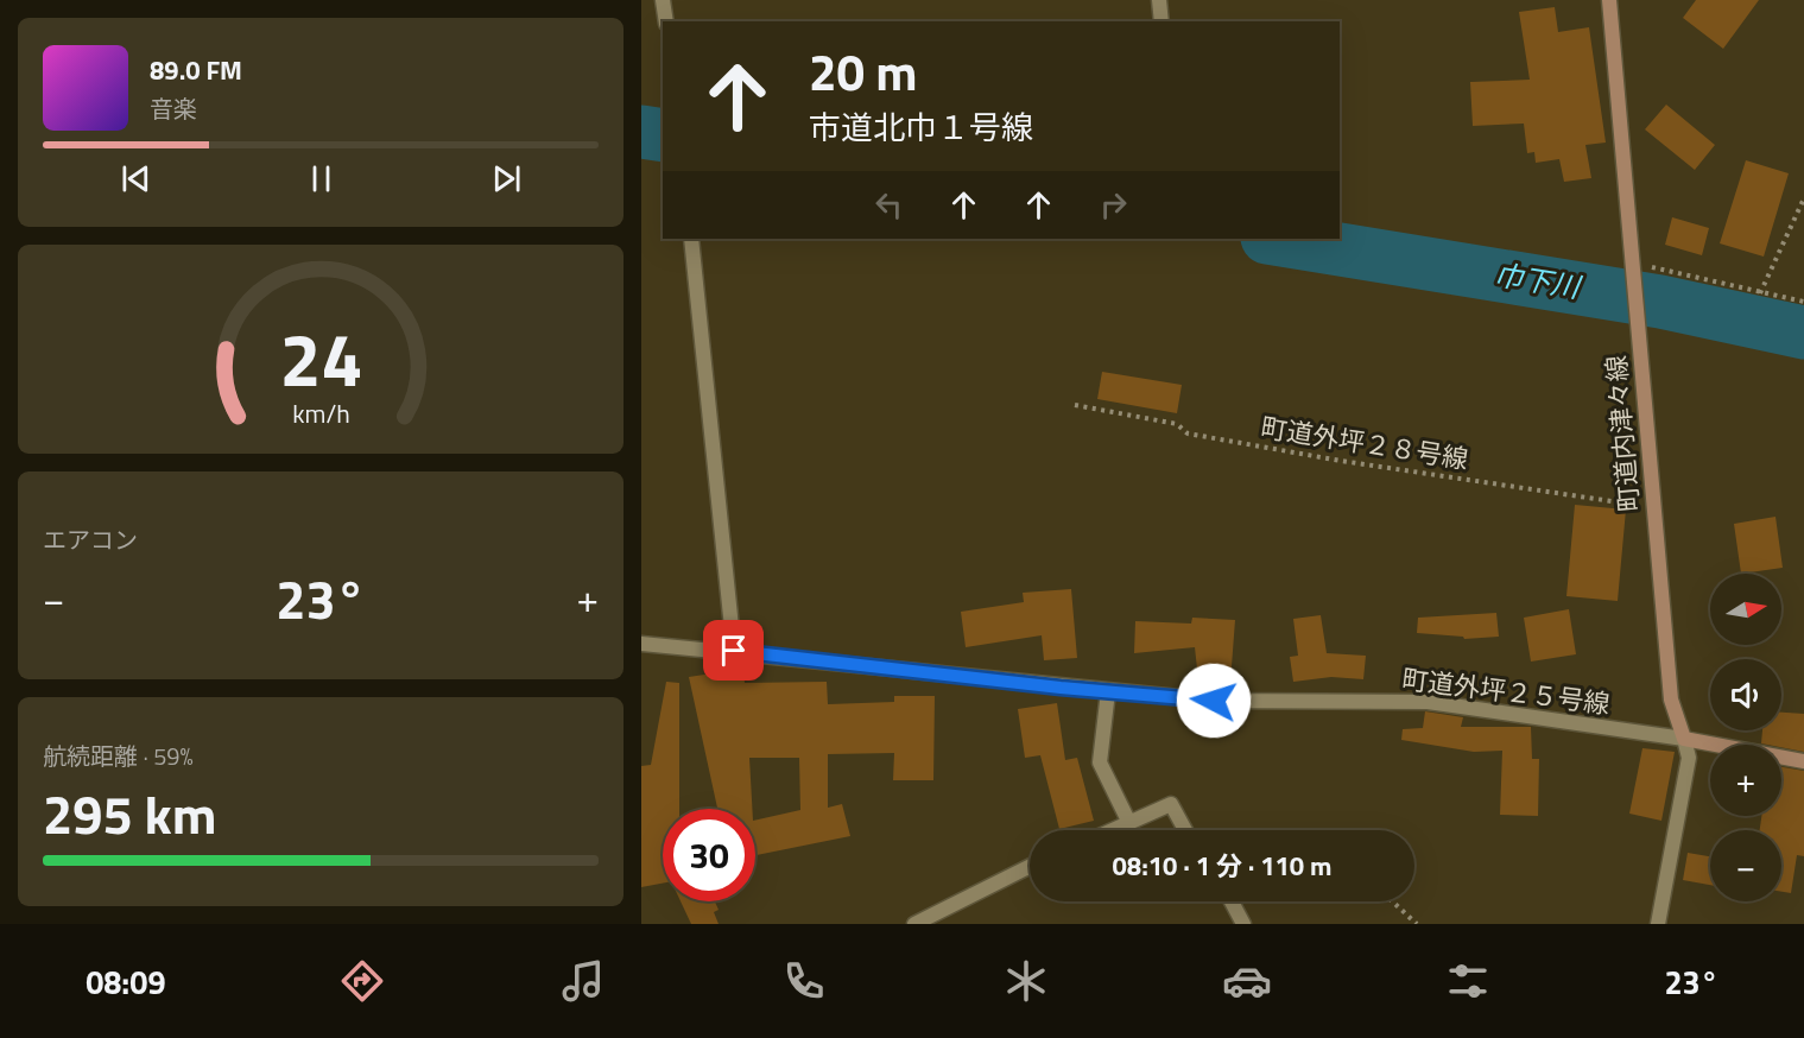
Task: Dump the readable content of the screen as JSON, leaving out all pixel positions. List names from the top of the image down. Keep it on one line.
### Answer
{"streets":{"street":["町道内津々線","町道外坪２５号線"],"path":["町道外坪２８号線"]},"crossings":[["町道内津々線","町道外坪２８号線"],["町道内津々線","町道外坪２５号線"]],"water":["巾下川"],"north":"right","page":{"turn":["20 m","市道北巾１号線"],"song":["89.0 FM","音楽"],"tile":["エアコン",["航続距離 · 59%","295 km"]],"heat":["−","23°","+"],"map_buttons":["+","−"],"limit":"30","trip":"08:10 · 1 分 · 110 m","tabs":["08:09","23°"],"gauge":["24","km/h"]}}
